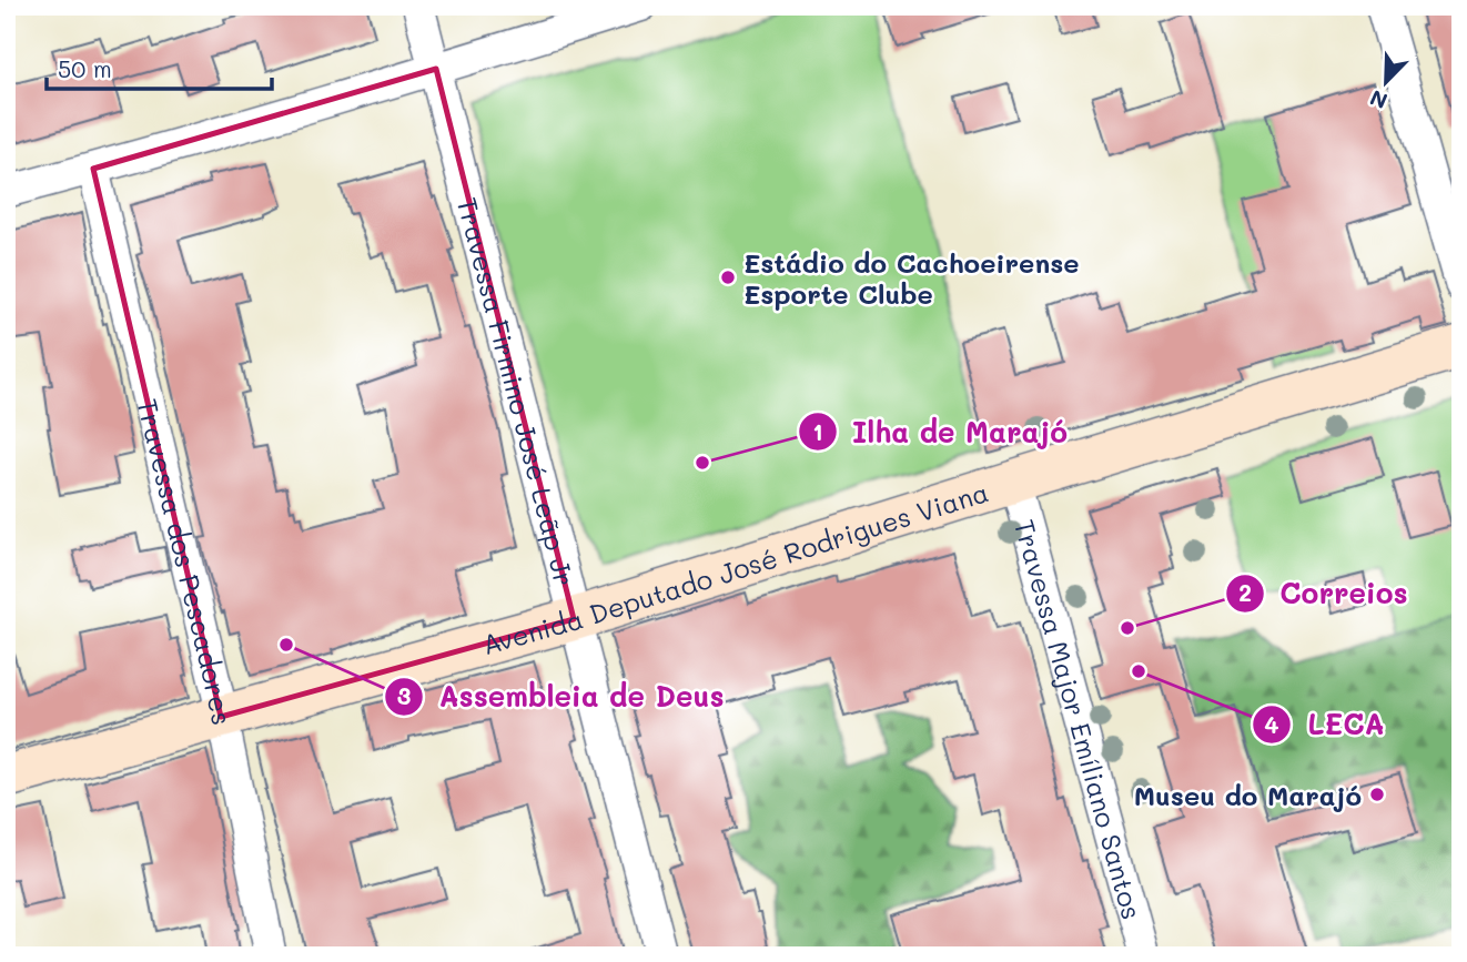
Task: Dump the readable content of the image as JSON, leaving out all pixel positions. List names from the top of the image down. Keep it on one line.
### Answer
{"streets":{"street":["Travessa Firmino José Leãp Jr","Travessa dos Pescadores","Avenida Deputado José Rodrigues Viana","Travessa Major Emíliano Santos"]},"crossings":[["Travessa Firmino José Leãp Jr","Avenida Deputado José Rodrigues Viana"],["Travessa dos Pescadores","Avenida Deputado José Rodrigues Viana"],["Avenida Deputado José Rodrigues Viana","Travessa Major Emíliano Santos"]],"places":["Estádio do Cachoeirense Esporte Clube","Ilha de Marajó","Correios","Assembleia de Deus","LECA","Museu do Marajó"],"scale_bar":"50 m","north":"bottom left"}
